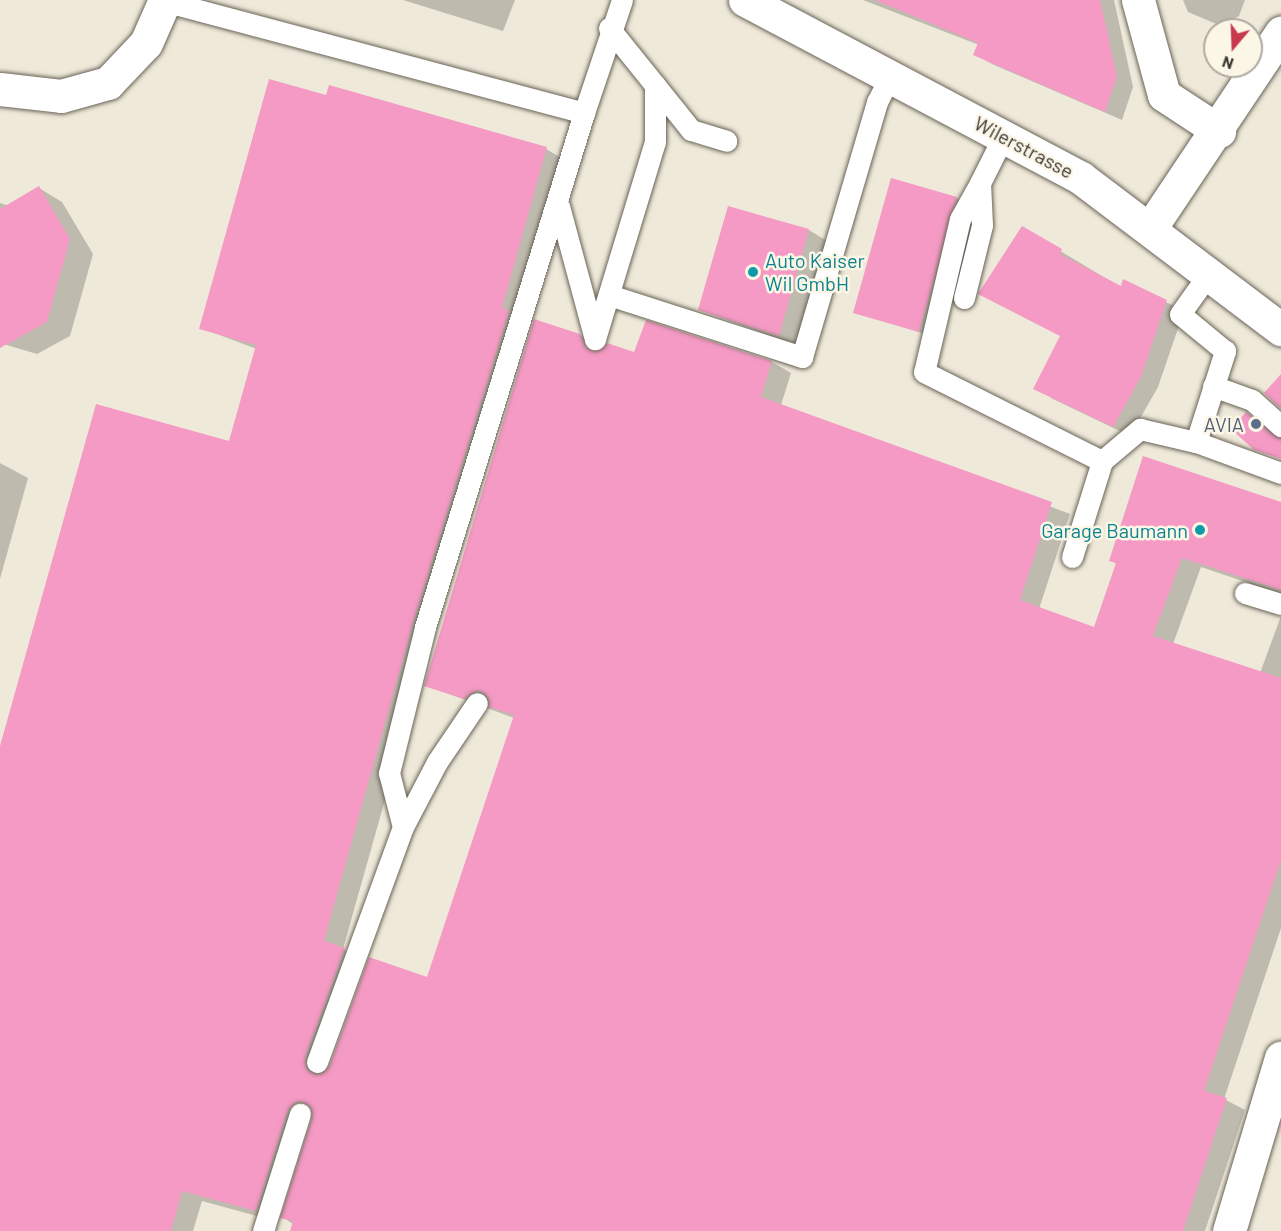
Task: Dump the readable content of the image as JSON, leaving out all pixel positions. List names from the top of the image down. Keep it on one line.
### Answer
{"streets":{"street":["Wilerstrasse"]},"places":["Auto Kaiser Wil GmbH","AVIA","Garage Baumann"],"north":"bottom"}
